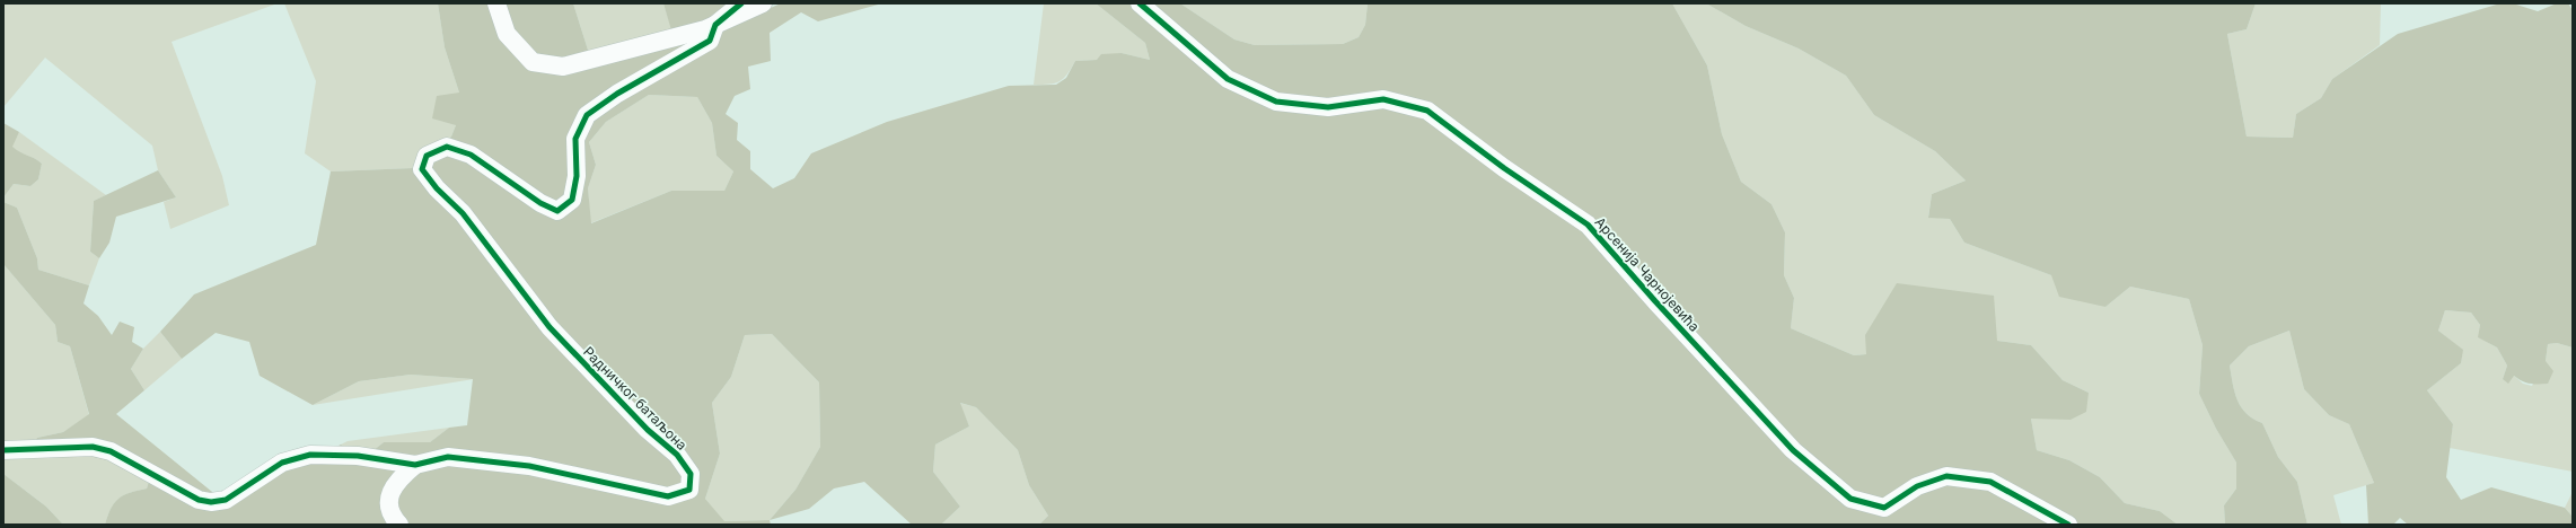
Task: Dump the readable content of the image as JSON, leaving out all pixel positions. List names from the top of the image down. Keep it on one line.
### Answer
{"streets":{"street":["Арсенија Чарнојевића","Радничког батаљона"]}}
